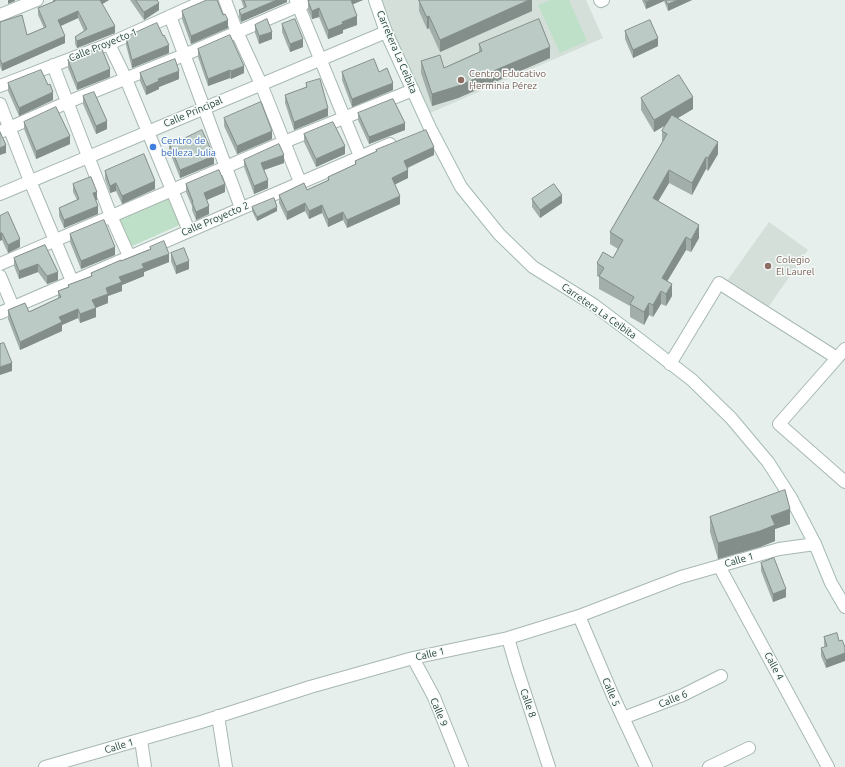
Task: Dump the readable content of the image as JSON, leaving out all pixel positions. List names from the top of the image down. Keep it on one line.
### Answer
{"streets":{"street":["Calle Proyecto 1","Carretera La Ceibita","Calle Principal","Calle Proyecto 2","Calle 1","Calle 4","Calle 5","Calle 6","Calle 8","Calle 9"]},"crossings":[["Carretera La Ceibita","Calle Principal"],["Carretera La Ceibita","Calle 1"],["Calle 1","Calle 4"],["Calle 1","Calle 5"],["Calle 1","Calle 8"],["Calle 1","Calle 9"],["Calle 5","Calle 6"]],"places":["Centro Educativo Herminia Pérez","Centro de belleza Julia","Colegio El Laurel"]}
